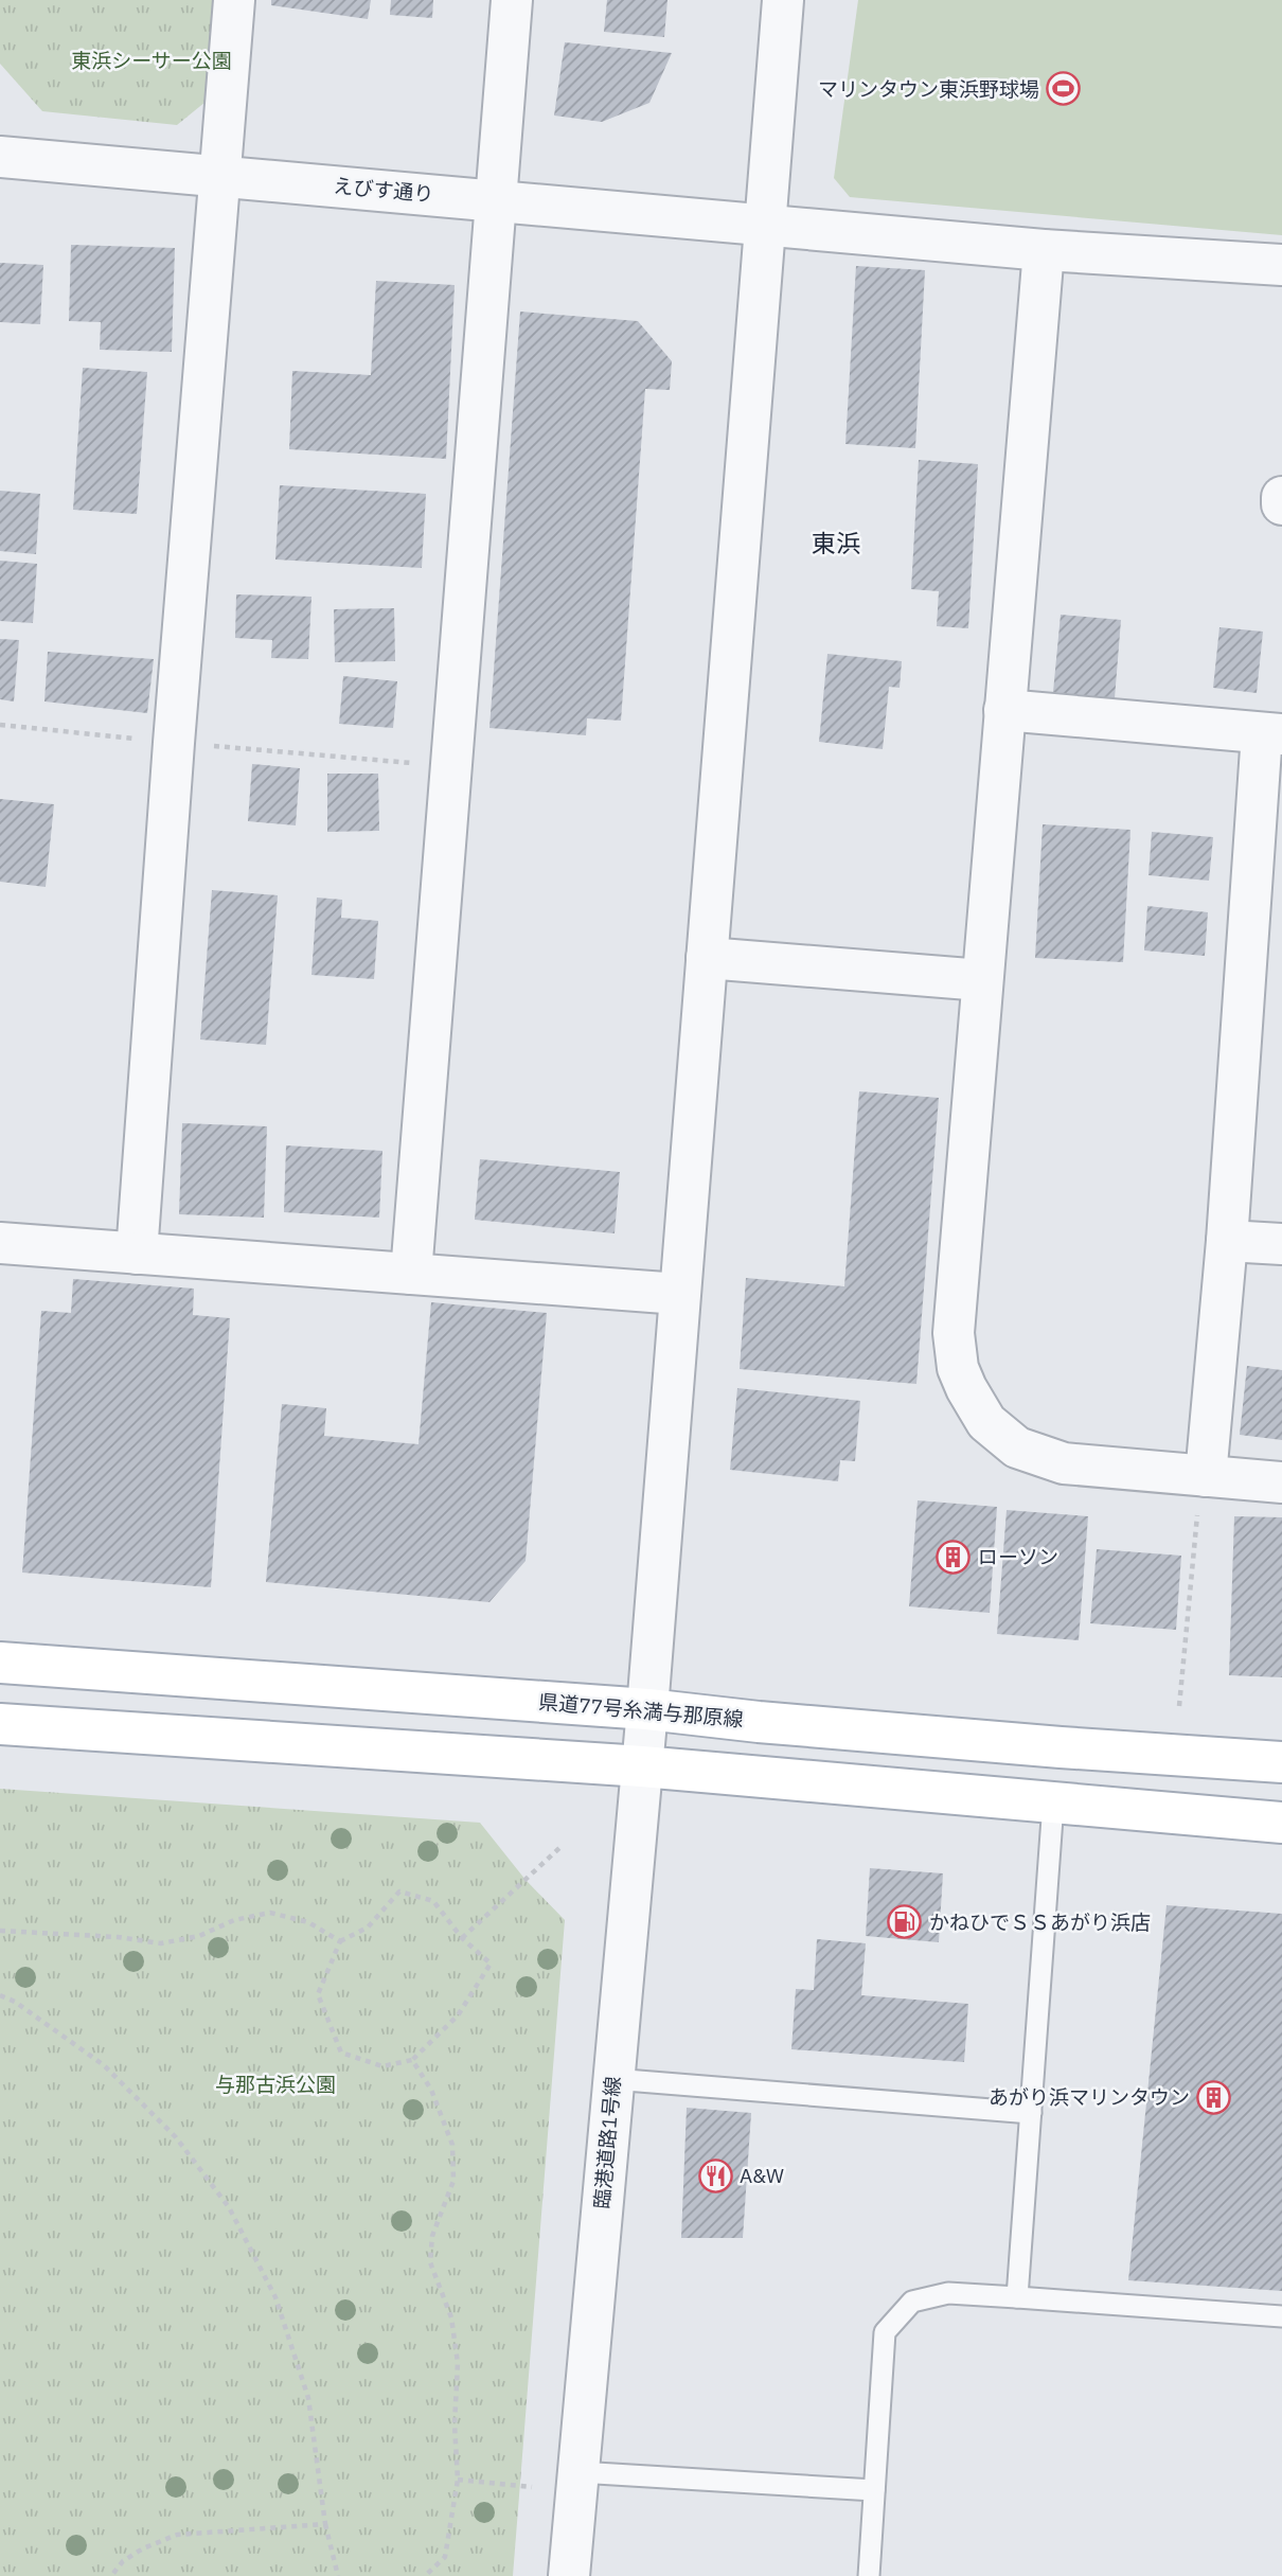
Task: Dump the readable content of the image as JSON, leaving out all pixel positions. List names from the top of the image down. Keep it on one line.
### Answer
{"streets":{"main road":["県道77号糸満与那原線"],"street":["えびす通り","臨港道路1号線"]},"crossings":[["えびす通り","臨港道路1号線"],["県道77号糸満与那原線","臨港道路1号線"]],"districts":["東浜"],"parks":["東浜シーサー公園","与那古浜公園"],"places":{"sports":["マリンタウン東浜野球場"],"building":["ローソン","あがり浜マリンタウン"],"fuel station":["かねひでＳＳあがり浜店"],"restaurant":["A&W"]}}
